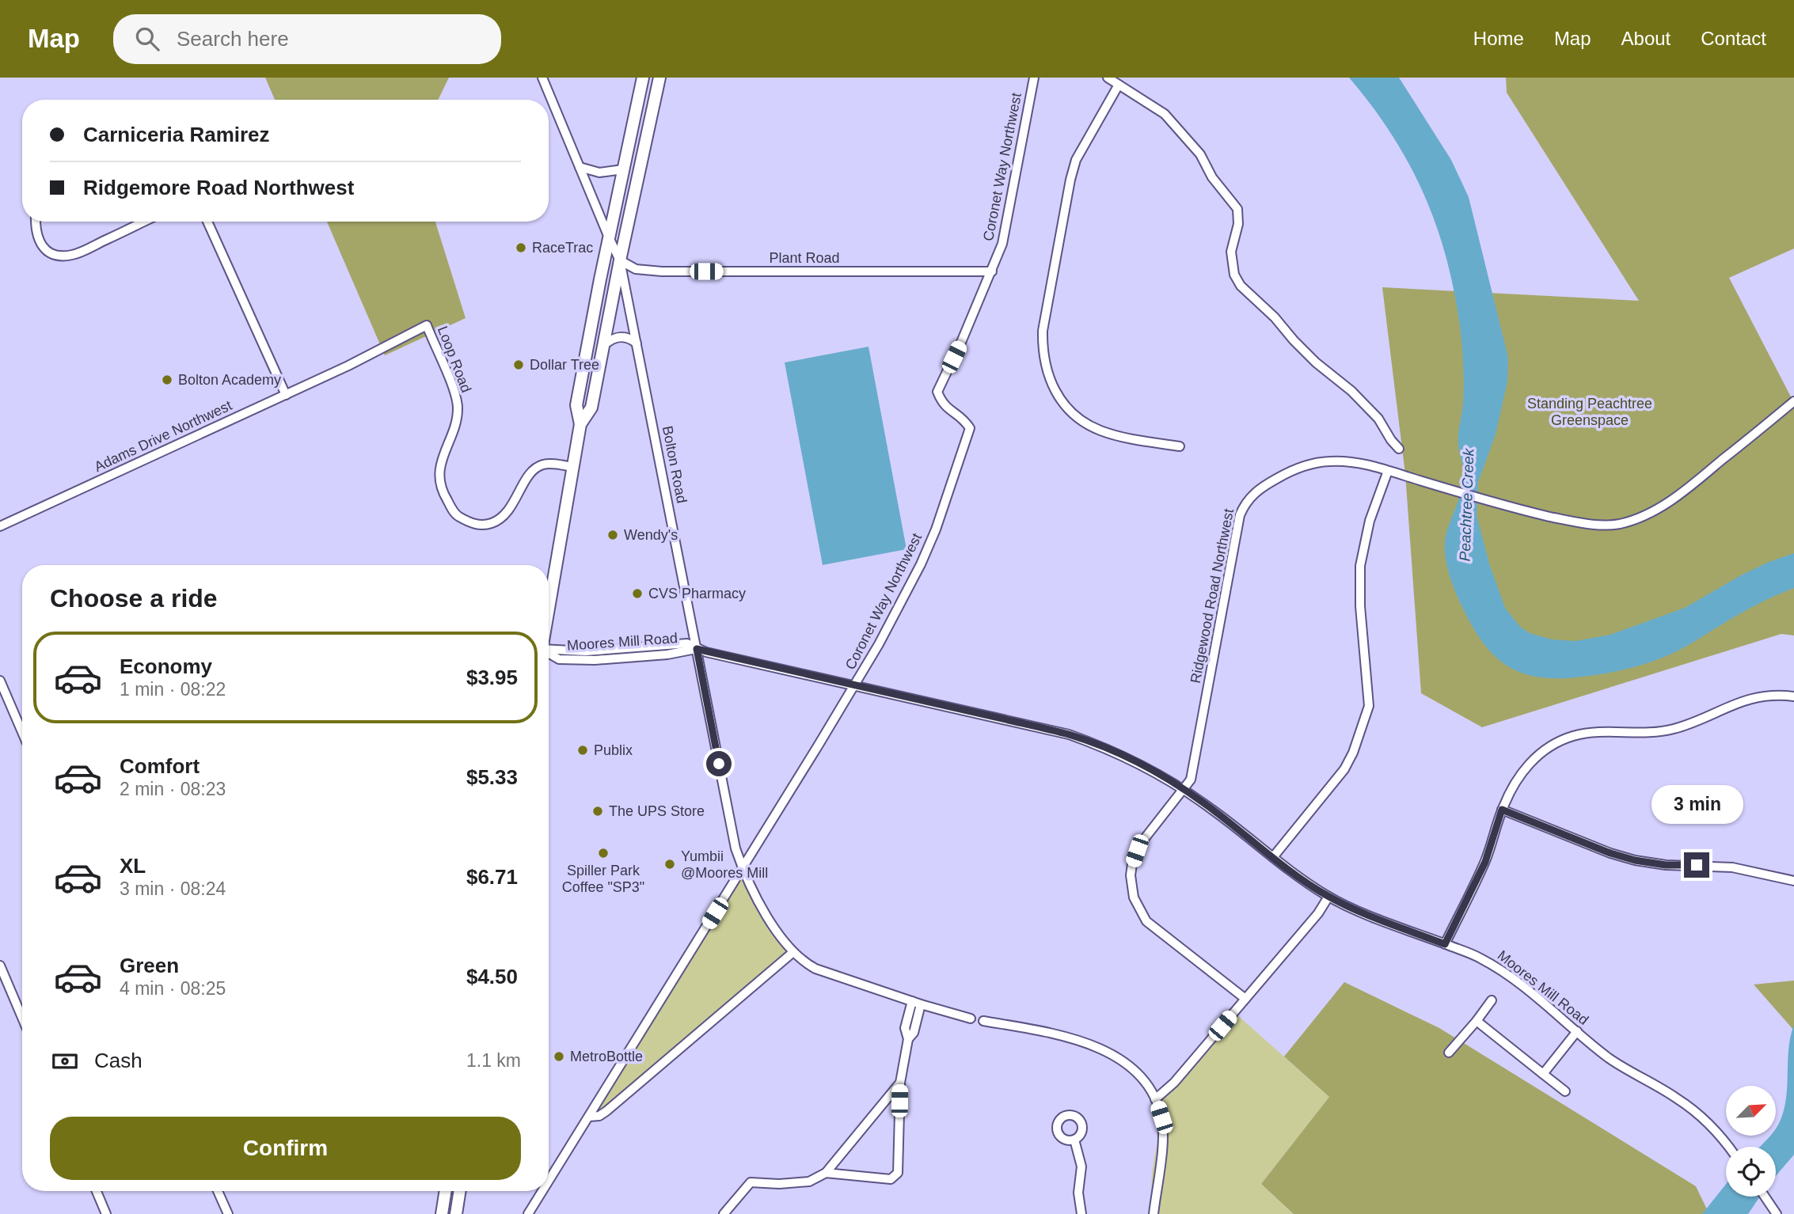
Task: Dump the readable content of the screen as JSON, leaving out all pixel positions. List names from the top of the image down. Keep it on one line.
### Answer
{"streets":{"street":["Coronet Way Northwest","Plant Road","Loop Road","Adams Drive Northwest","Bolton Road","Ridgewood Road Northwest","Moores Mill Road"]},"crossings":[["Coronet Way Northwest","Plant Road"],["Coronet Way Northwest","Bolton Road"],["Coronet Way Northwest","Moores Mill Road"],["Plant Road","Bolton Road"],["Loop Road","Adams Drive Northwest"],["Bolton Road","Moores Mill Road"],["Ridgewood Road Northwest","Moores Mill Road"]],"water":["Peachtree Creek"],"parks":["Standing Peachtree Greenspace"],"places":["RaceTrac","Dollar Tree","Bolton Academy","Wendy's","CVS Pharmacy","Publix","The UPS Store","Spiller Park Coffee \"SP3\"","Yumbii @Moores Mill","MetroBottle"],"north":"top right","page":{"header":"Map","search":"Search here","nav":["Home","Map","About","Contact"],"banner":["Carniceria Ramirez","Ridgemore Road Northwest"],"heading":"Choose a ride","list":[{"name":"Economy","note":"1 min · 08:22","value":"$3.95"},{"name":"Comfort","note":"2 min · 08:23","value":"$5.33"},{"name":"XL","note":"3 min · 08:24","value":"$6.71"},{"name":"Green","note":"4 min · 08:25","value":"$4.50"}],"bubble":"3 min","pay":["Cash","1.1 km"],"buttons":"Confirm"}}
